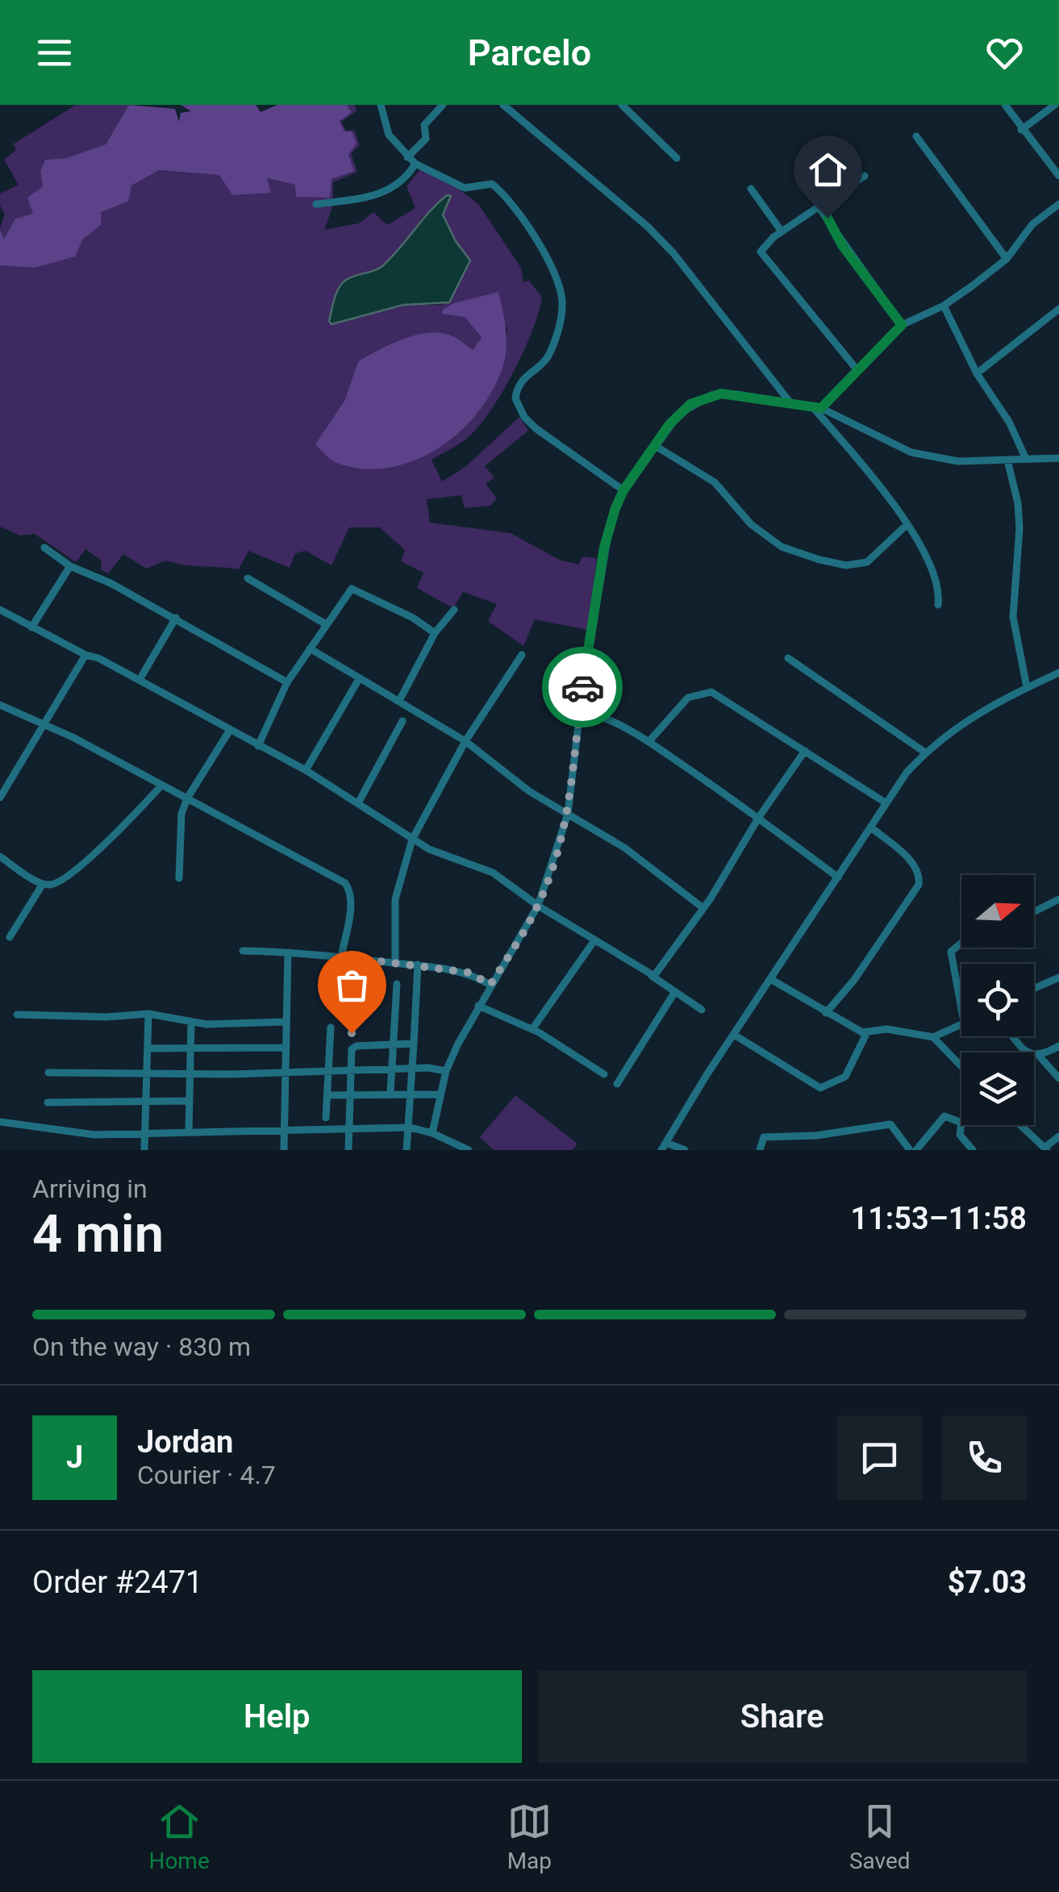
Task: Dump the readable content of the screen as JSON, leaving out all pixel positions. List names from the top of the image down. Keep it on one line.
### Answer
{"north":"right","page":{"header":"Parcelo","heading":["4 min","Arriving in","11:53–11:58"],"panel":["Jordan","Courier · 4.7","Order #2471","$7.03"],"bar":"On the way · 830 m","round":"J","buttons":["Help","Share"],"tabs":["Home","Map","Saved"]}}
